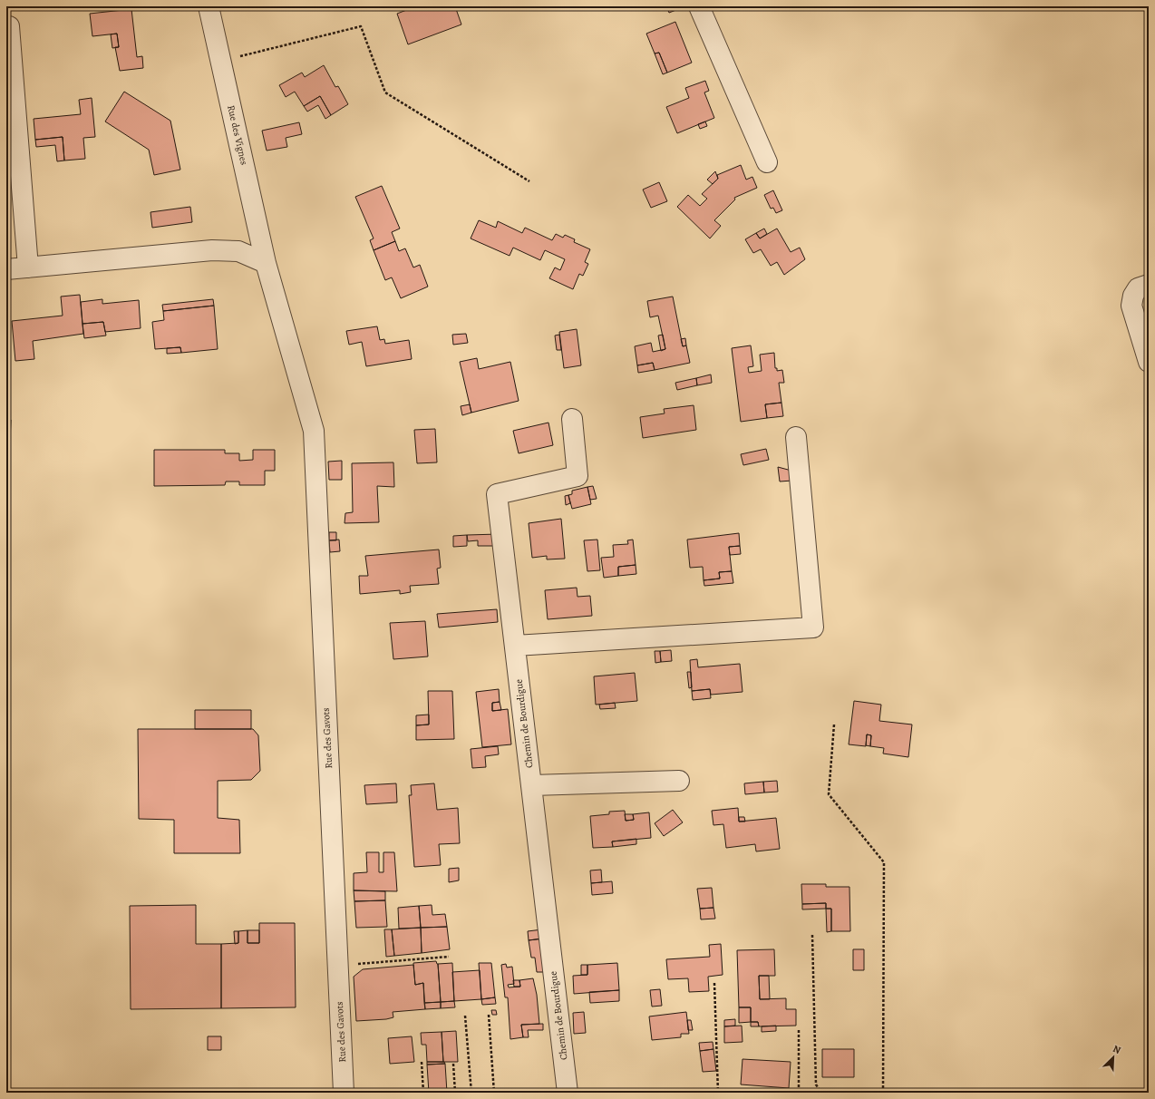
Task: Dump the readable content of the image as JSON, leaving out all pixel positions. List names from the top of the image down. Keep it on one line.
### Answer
{"streets":{"street":["Rue des Vignes","Chemin de Bourdigue","Rue des Gavots"]},"crossings":[["Rue des Vignes","Rue des Gavots"]],"north":"top right"}
